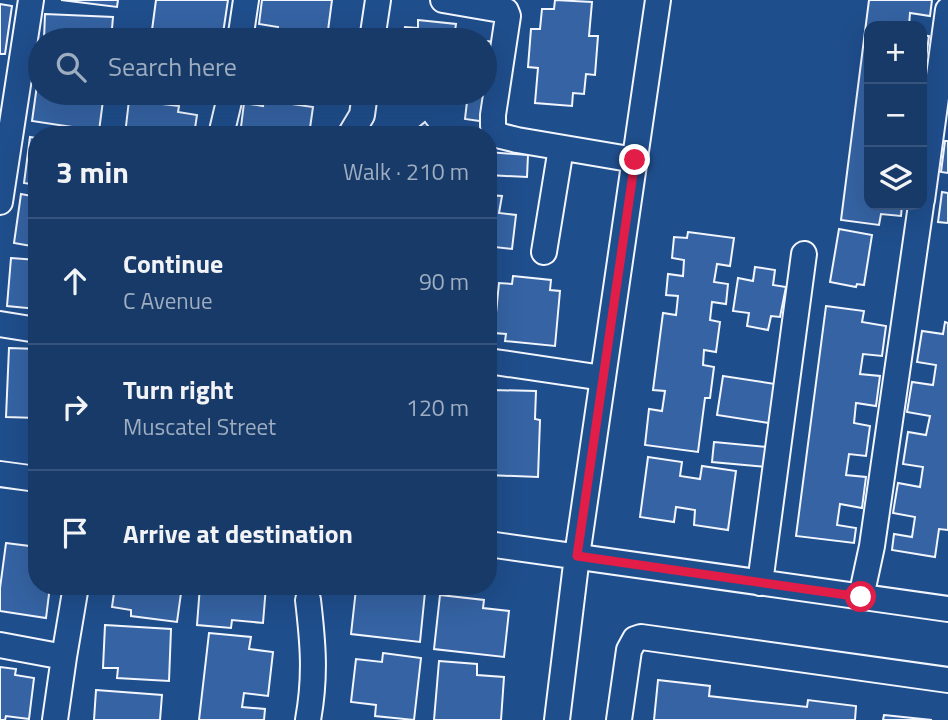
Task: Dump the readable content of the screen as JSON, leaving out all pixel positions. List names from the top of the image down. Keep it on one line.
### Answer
{"page":{"map_buttons":["+","−"],"search":"Search here","heading":["3 min","Walk · 210 m"],"list":[["Continue","C Avenue","90 m"],["Turn right","Muscatel Street","120 m"],"Arrive at destination"]}}
